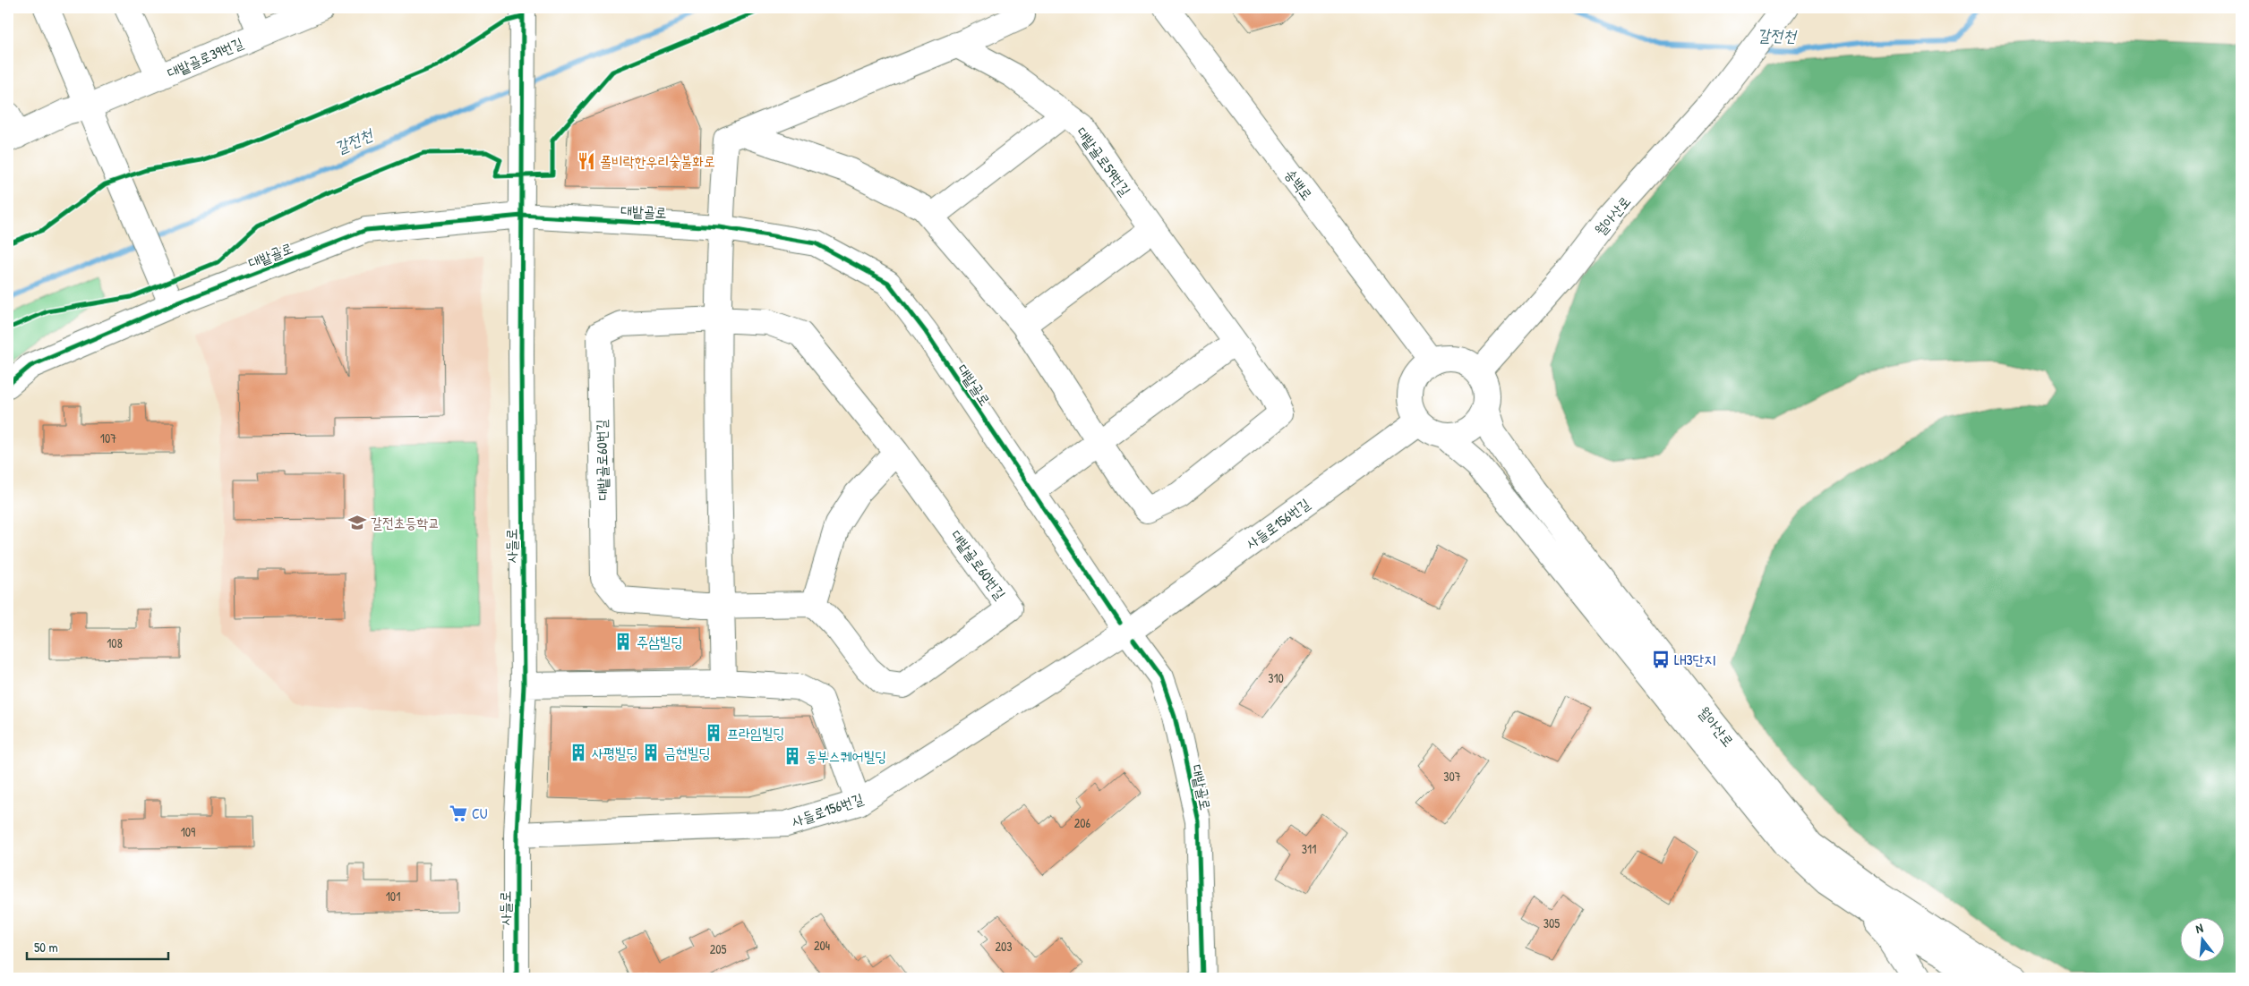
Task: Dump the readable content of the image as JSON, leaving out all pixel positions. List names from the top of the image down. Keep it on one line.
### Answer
{"streets":{"street":["대밭골로39번길","대밭골로59번길","송백로","대밭골로","월아산로","대밭골로60번길","사들로156번길","사들로"]},"crossings":[["송백로","월아산로"],["송백로","사들로156번길"],["대밭골로","사들로156번길"],["대밭골로","사들로"],["월아산로","사들로156번길"],["사들로156번길","사들로"]],"water":["갈전천"],"places":{"restaurant":["폴비락한우리숯불화로"],"school or university":["갈전초등학교"],"building":["주삼빌딩","프라임빌딩","사평빌딩","금현빌딩","동부스퀘어빌딩"],"bus stop":["LH3단지"],"supermarket":["CU"]},"house_numbers":["107","108","310","307","206","109","311","101","305","204","203","205"],"scale_bar":"50 m","north":"top"}
